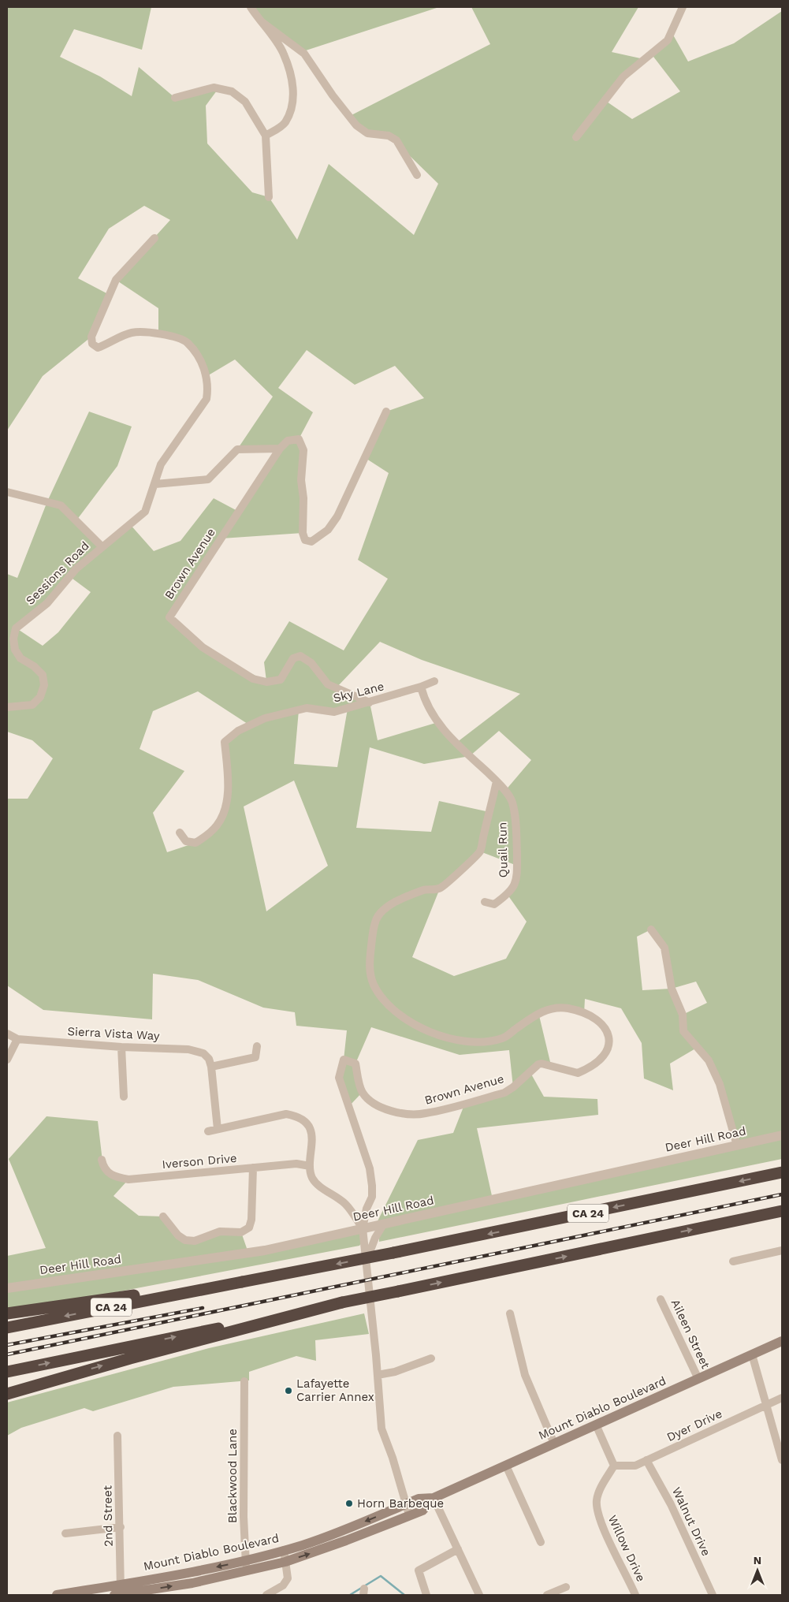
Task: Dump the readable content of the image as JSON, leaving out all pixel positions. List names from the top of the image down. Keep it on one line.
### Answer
{"streets":{"highway":["CA 24"],"main road":["Mount Diablo Boulevard"],"street":["Brown Avenue","Sessions Road","Sky Lane","Quail Run","Sierra Vista Way","Deer Hill Road","Iverson Drive","Aileen Street","Dyer Drive","Blackwood Lane","2nd Street","Walnut Drive","Willow Drive"]},"crossings":[["Brown Avenue","Sky Lane"],["Brown Avenue","Quail Run"],["Brown Avenue","Deer Hill Road"],["Brown Avenue","Mount Diablo Boulevard"],["Aileen Street","Mount Diablo Boulevard"],["Mount Diablo Boulevard","Blackwood Lane"],["Mount Diablo Boulevard","2nd Street"],["Dyer Drive","Walnut Drive"],["Dyer Drive","Willow Drive"]],"places":["Lafayette Carrier Annex","Horn Barbeque"],"north":"top"}
